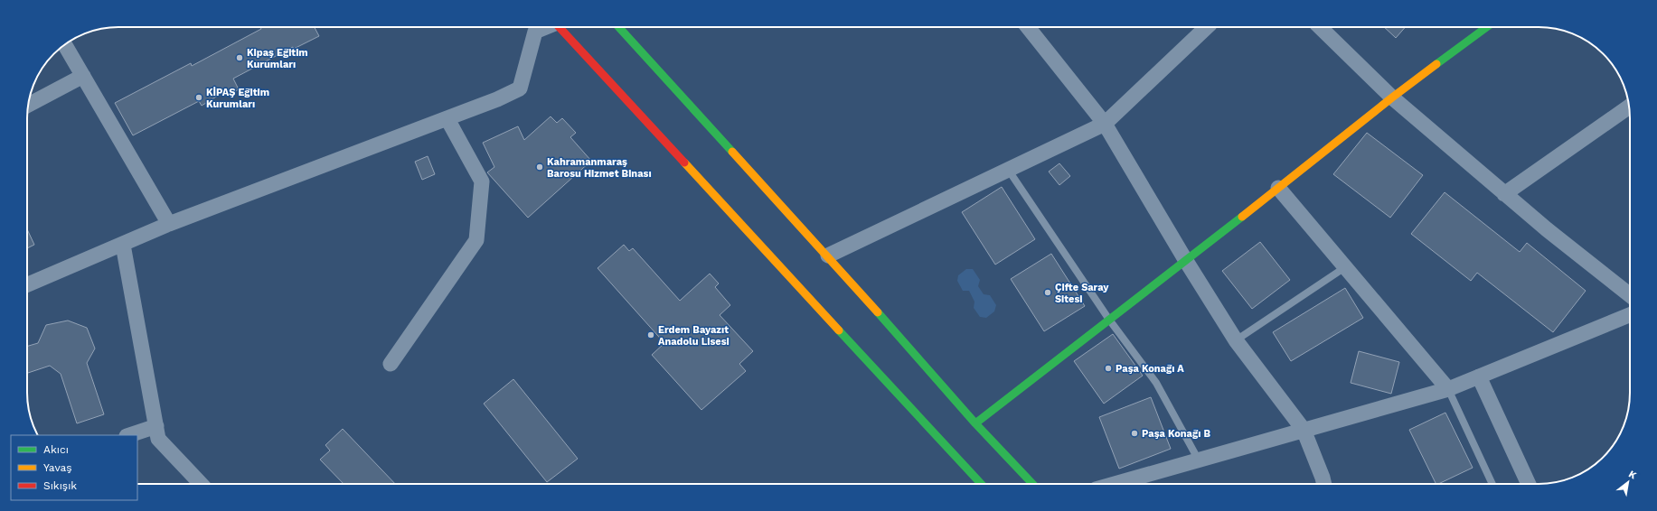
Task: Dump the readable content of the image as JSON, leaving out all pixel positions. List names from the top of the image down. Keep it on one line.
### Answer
{"places":["Kipaş Eğitim Kurumları","KİPAŞ Eğitim Kurumları","Kahramanmaraş Barosu Hizmet Binası","Çifte Saray Sitesi","Erdem Bayazıt Anadolu Lisesi","Paşa Konağı A","Paşa Konağı B"],"legend":["Akıcı","Yavaş","Sıkışık"],"north":"top right"}
